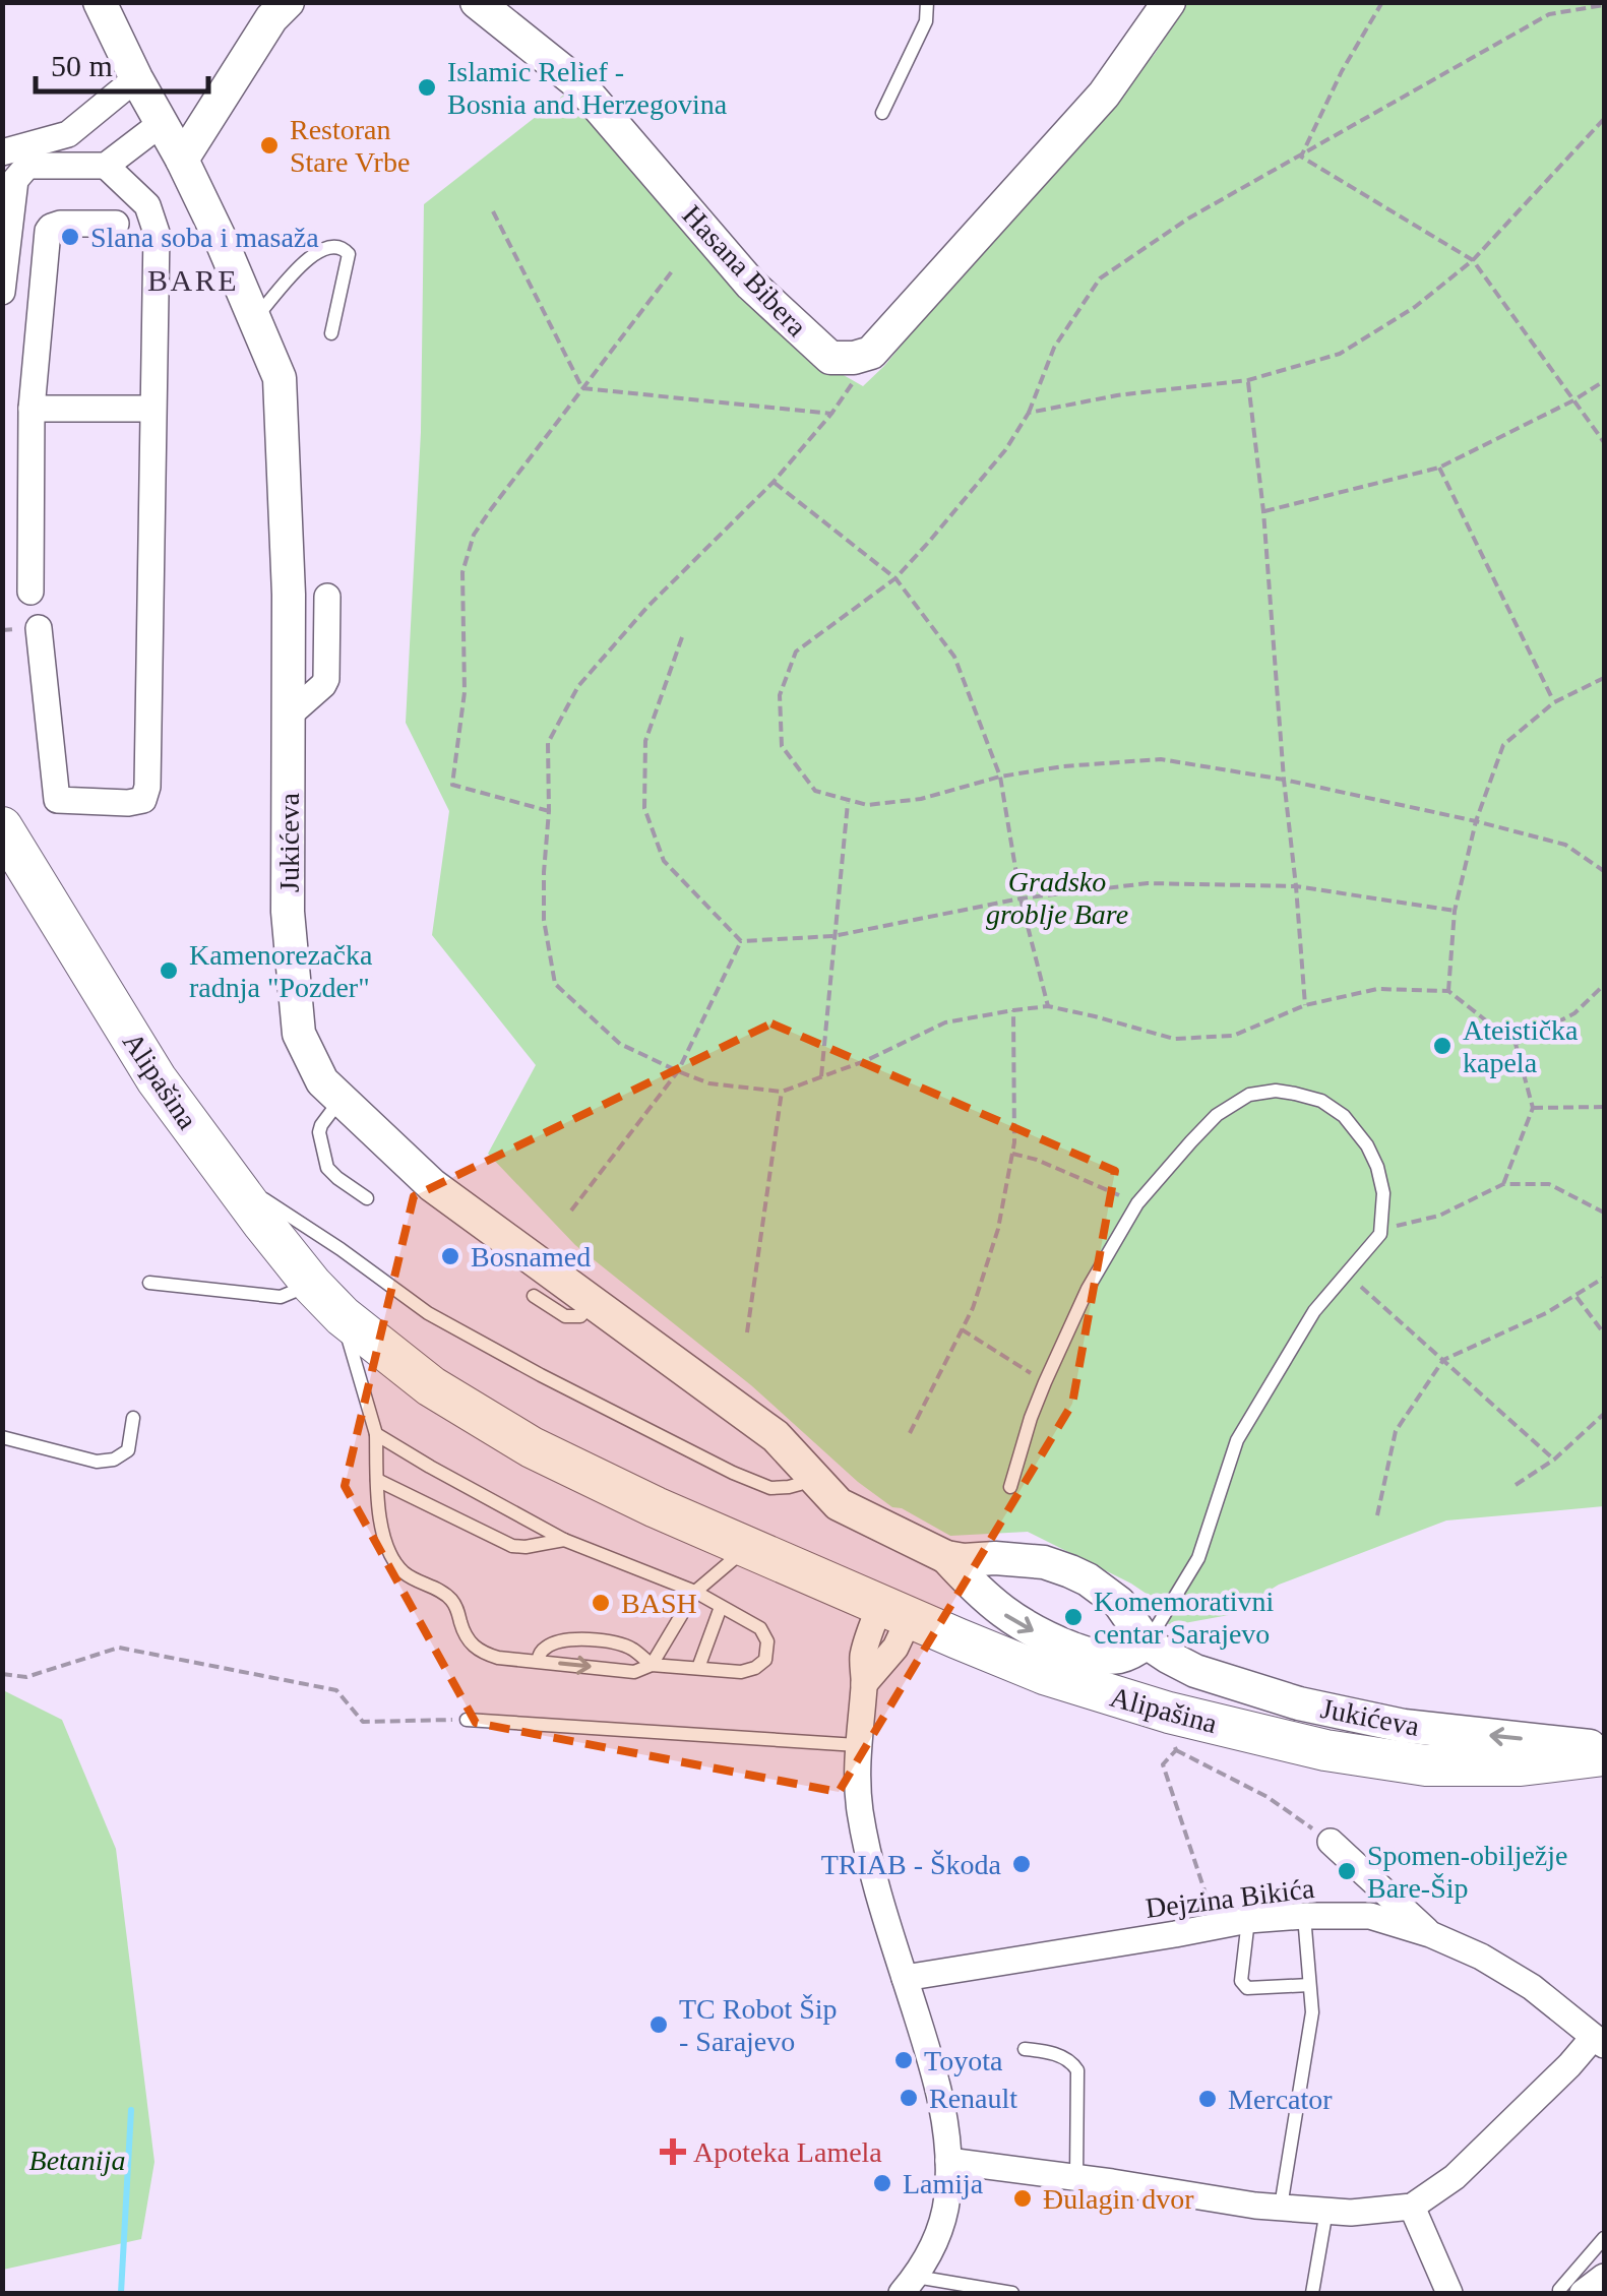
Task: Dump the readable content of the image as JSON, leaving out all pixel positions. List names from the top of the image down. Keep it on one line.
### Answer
{"streets":{"main road":["Alipašina"],"street":["Hasana Bibera","Jukićeva","Dejzina Bikića"]},"districts":["BARE"],"parks":["Gradsko groblje Bare","Betanija"],"places":{"other":["Islamic Relief - Bosnia and Herzegovina","Restoran Stare Vrbe","Slana soba i masaža","Kamenorezačka radnja \"Pozder\"","Ateistička kapela","Bosnamed","BASH","Komemorativni centar Sarajevo","TRIAB - Škoda","Spomen-obilježje Bare-Šip","TC Robot Šip - Sarajevo","Toyota","Renault","Mercator","Lamija","Đulagin dvor"],"health":["Apoteka Lamela"]},"scale_bar":"50 m"}
